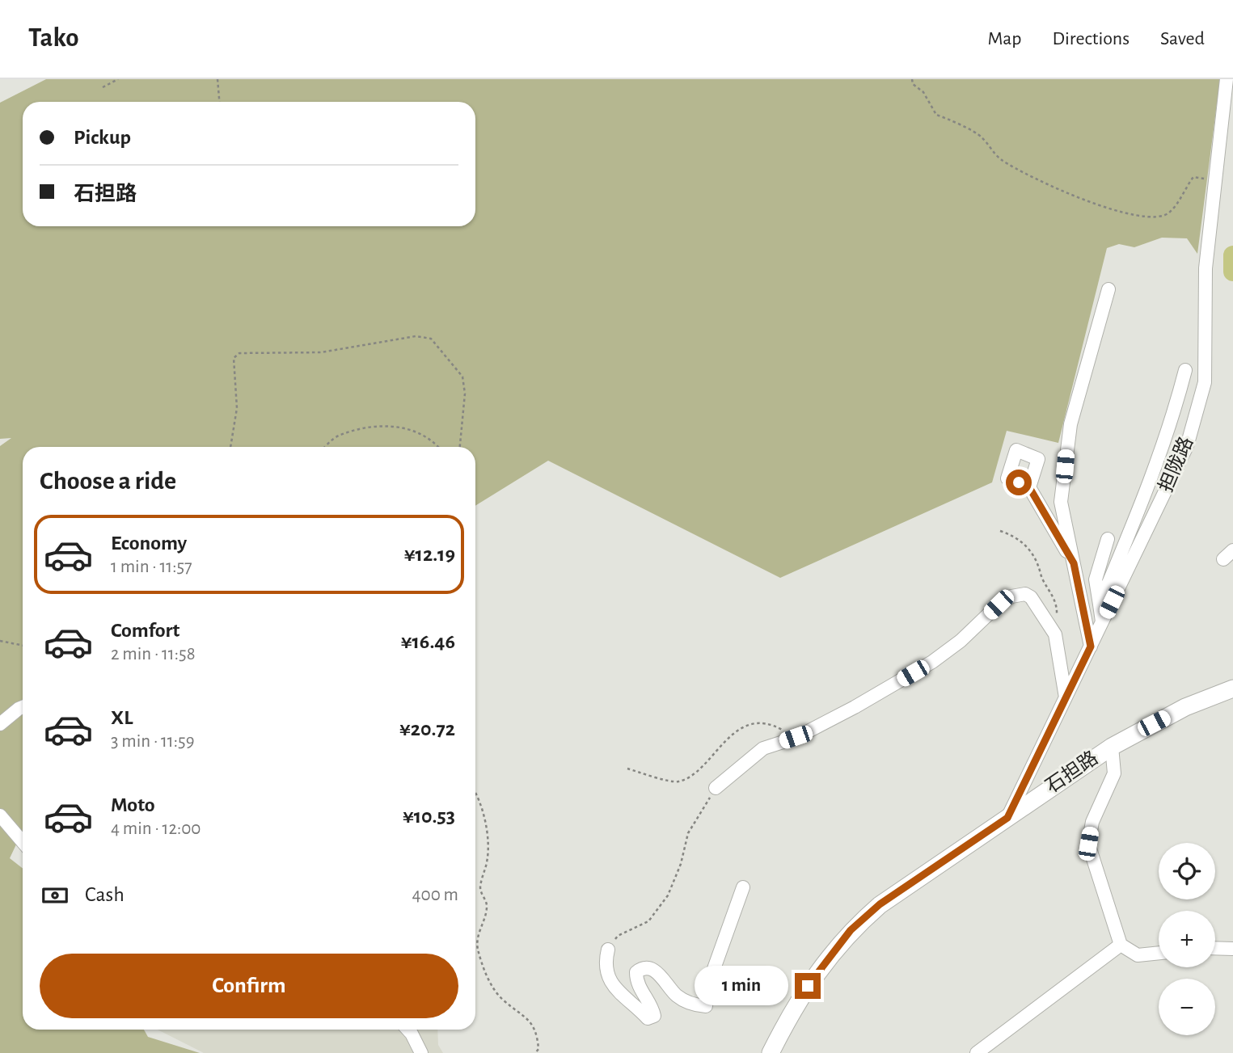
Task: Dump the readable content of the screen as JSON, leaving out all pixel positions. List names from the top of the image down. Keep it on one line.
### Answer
{"streets":{"main road":["石担路"],"street":["担陇路"]},"crossings":[["担陇路","石担路"]],"page":{"header":"Tako","nav":["Map","Directions","Saved"],"banner":["Pickup","石担路"],"heading":"Choose a ride","list":[{"name":"Economy","note":"1 min · 11:57","value":"¥12.19"},{"name":"Comfort","note":"2 min · 11:58","value":"¥16.46"},{"name":"XL","note":"3 min · 11:59","value":"¥20.72"},{"name":"Moto","note":"4 min · 12:00","value":"¥10.53"}],"map_buttons":["+","−"],"pay":["Cash","400 m"],"buttons":"Confirm","bubble":"1 min"}}
